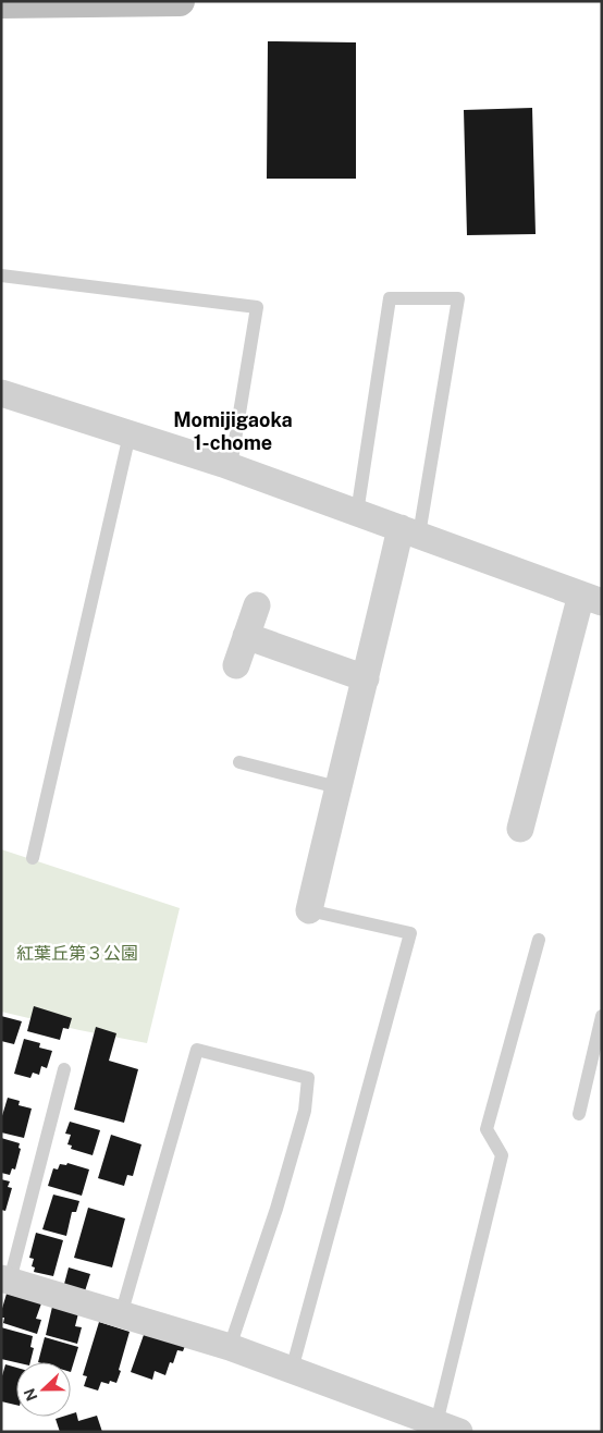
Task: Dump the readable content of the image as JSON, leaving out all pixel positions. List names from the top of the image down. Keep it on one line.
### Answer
{"districts":["Momijigaoka 1-chome"],"parks":["紅葉丘第３公園"],"north":"left"}
